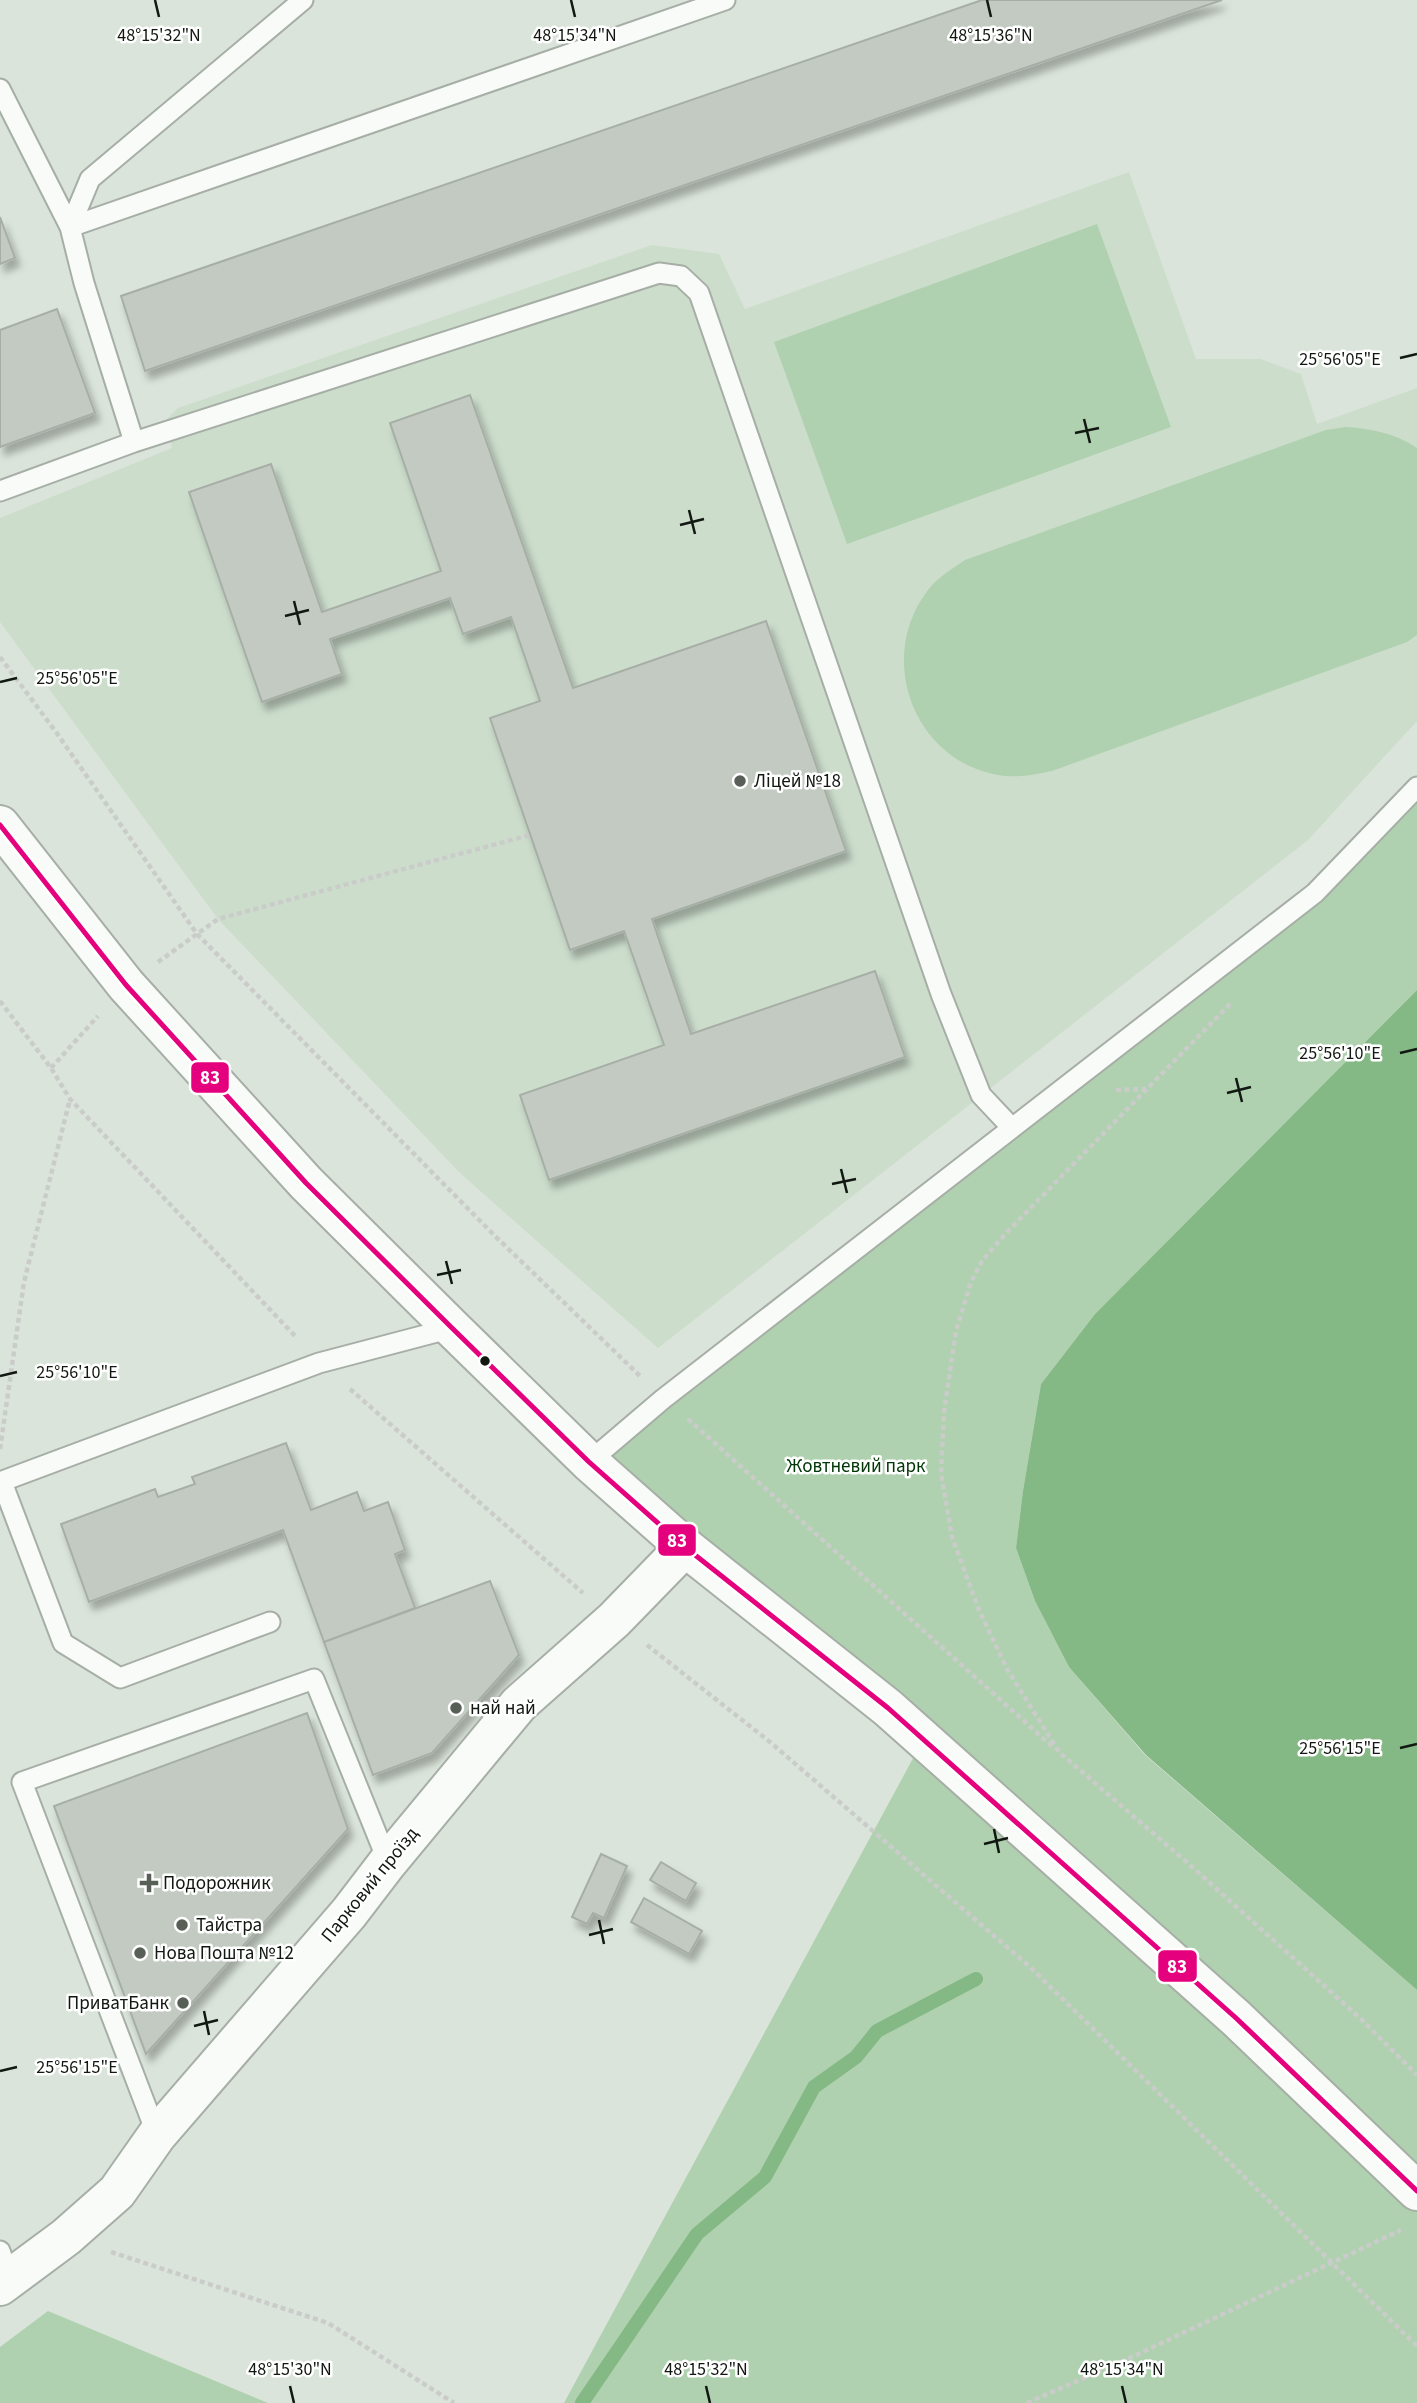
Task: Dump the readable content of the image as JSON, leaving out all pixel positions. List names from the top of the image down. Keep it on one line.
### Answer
{"streets":{"main road":["Парковий проїзд"]},"parks":["Жовтневий парк"],"places":{"other":["Ліцей №18","най най","Тайстра","Нова Пошта №12","ПриватБанк"],"health":["Подорожник"]},"lines":["transit line 83"],"coordinates":["48°15'32\"N","48°15'34\"N","48°15'36\"N","25°56'05\"E","25°56'10\"E","25°56'15\"E","48°15'30\"N"]}
